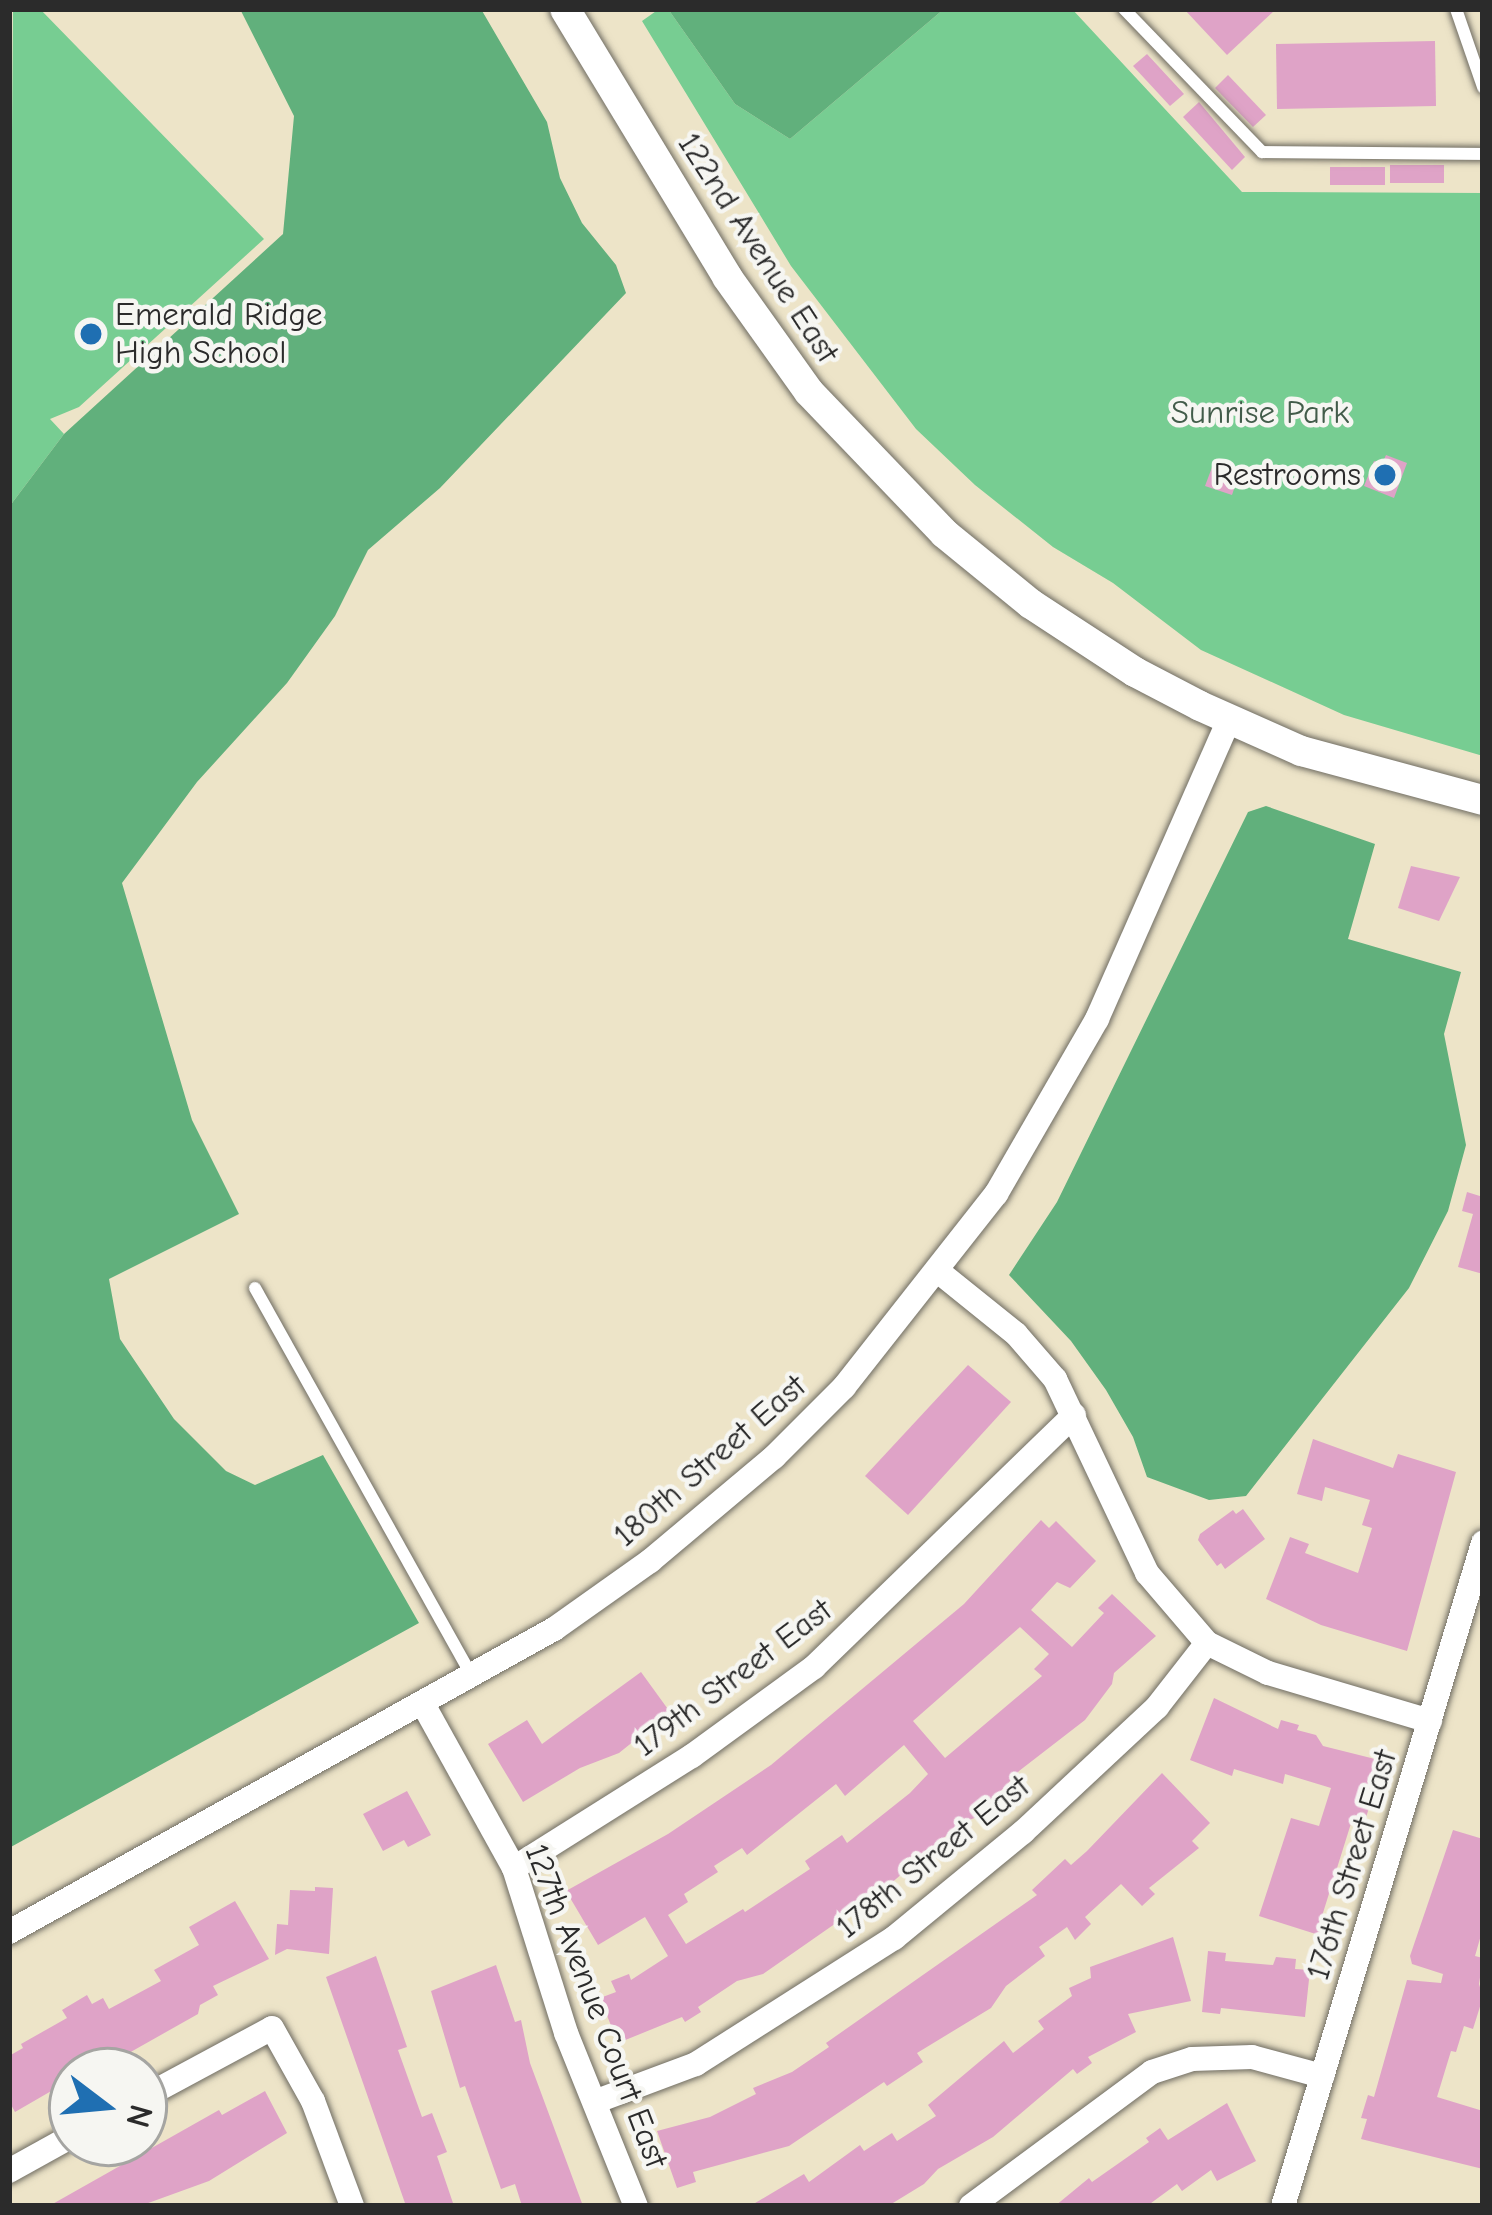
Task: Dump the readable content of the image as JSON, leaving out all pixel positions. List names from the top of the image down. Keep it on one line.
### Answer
{"streets":{"street":["122nd Avenue East","180th Street East","179th Street East","178th Street East","176th Street East","127th Avenue Court East"]},"crossings":[["122nd Avenue East","180th Street East"],["180th Street East","127th Avenue Court East"],["179th Street East","127th Avenue Court East"],["178th Street East","127th Avenue Court East"]],"parks":["Sunrise Park"],"places":["Emerald Ridge High School","Restrooms"],"north":"right"}
